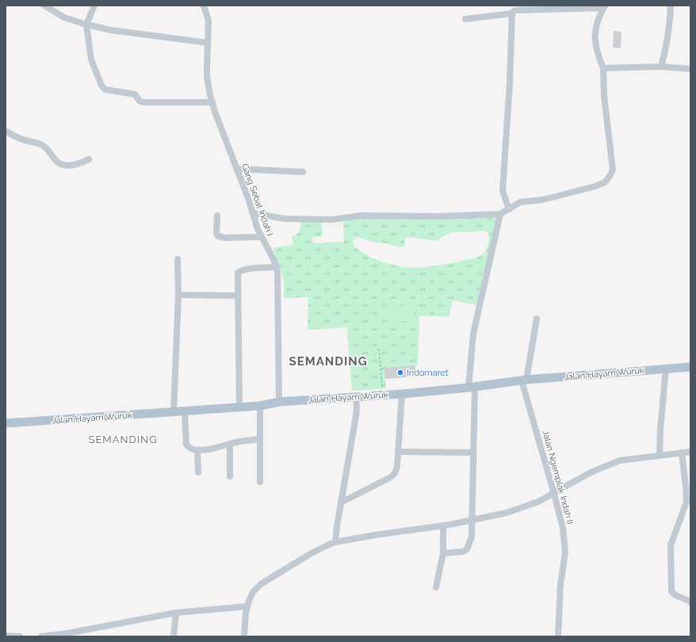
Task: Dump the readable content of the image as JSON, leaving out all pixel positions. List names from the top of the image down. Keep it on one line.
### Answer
{"streets":{"main road":["Jalan Hayam Wuruk"],"street":["Gang Sebat Indah I","Jalan Ngemplak Indah II"]},"crossings":[["Gang Sebat Indah I","Jalan Hayam Wuruk"],["Jalan Hayam Wuruk","Jalan Ngemplak Indah II"]],"districts":["SEMANDING","SEMANDING"],"places":["Indomaret"]}
